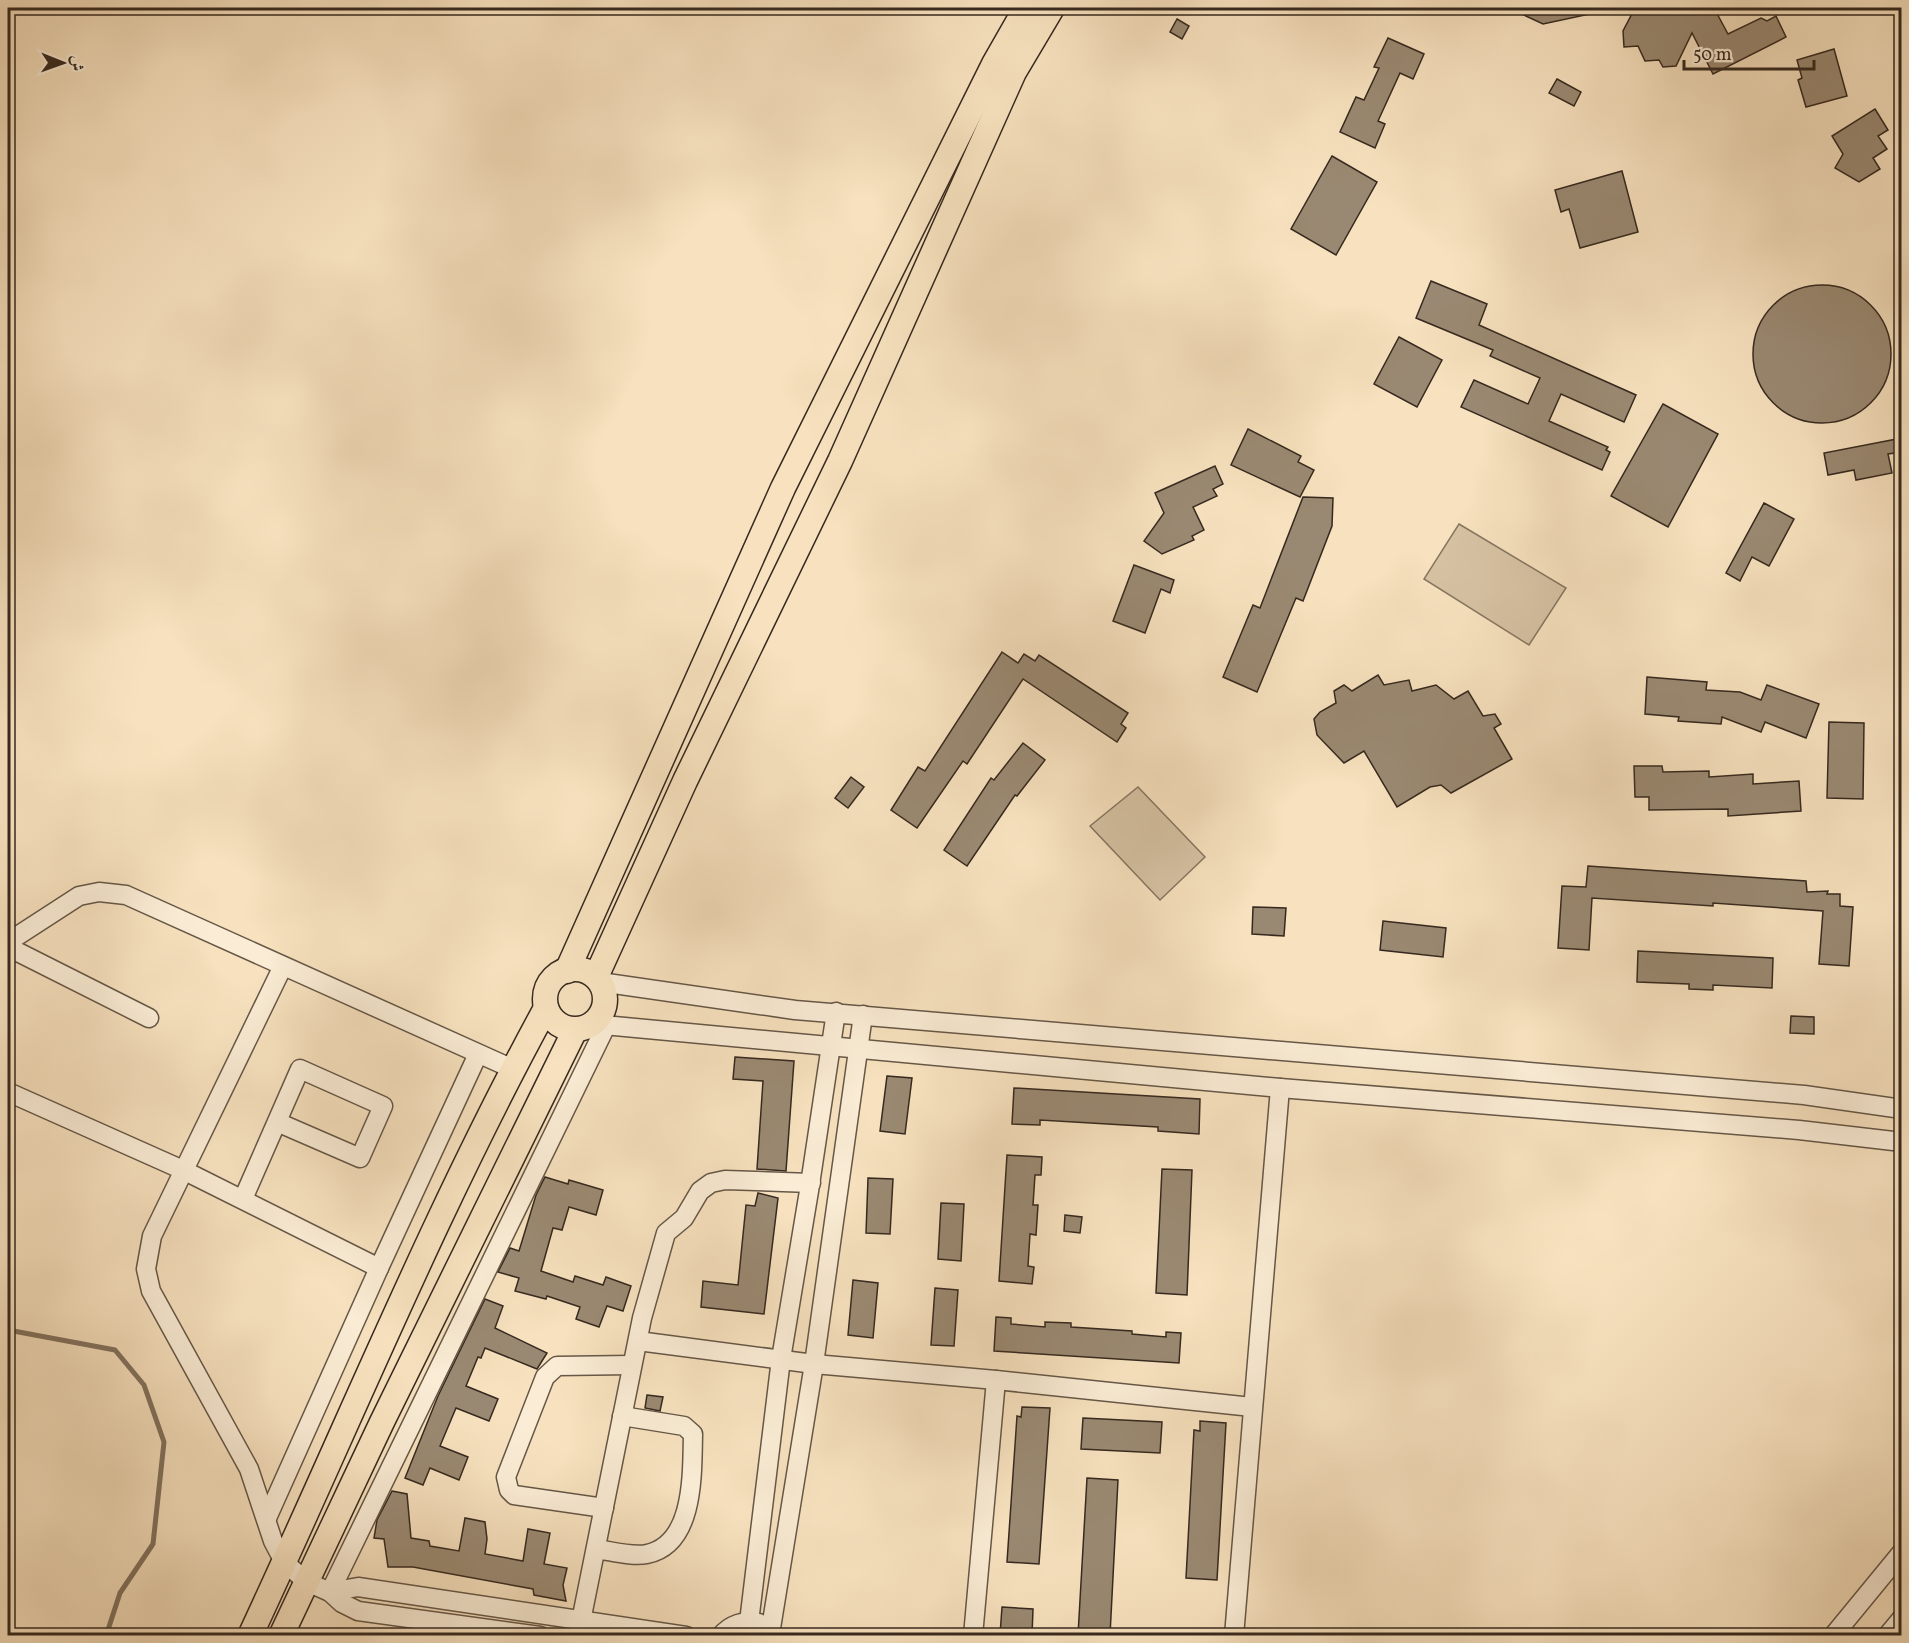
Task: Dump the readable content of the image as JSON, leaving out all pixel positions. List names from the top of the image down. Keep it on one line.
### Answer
{"scale_bar":"50 m","north":"right"}
